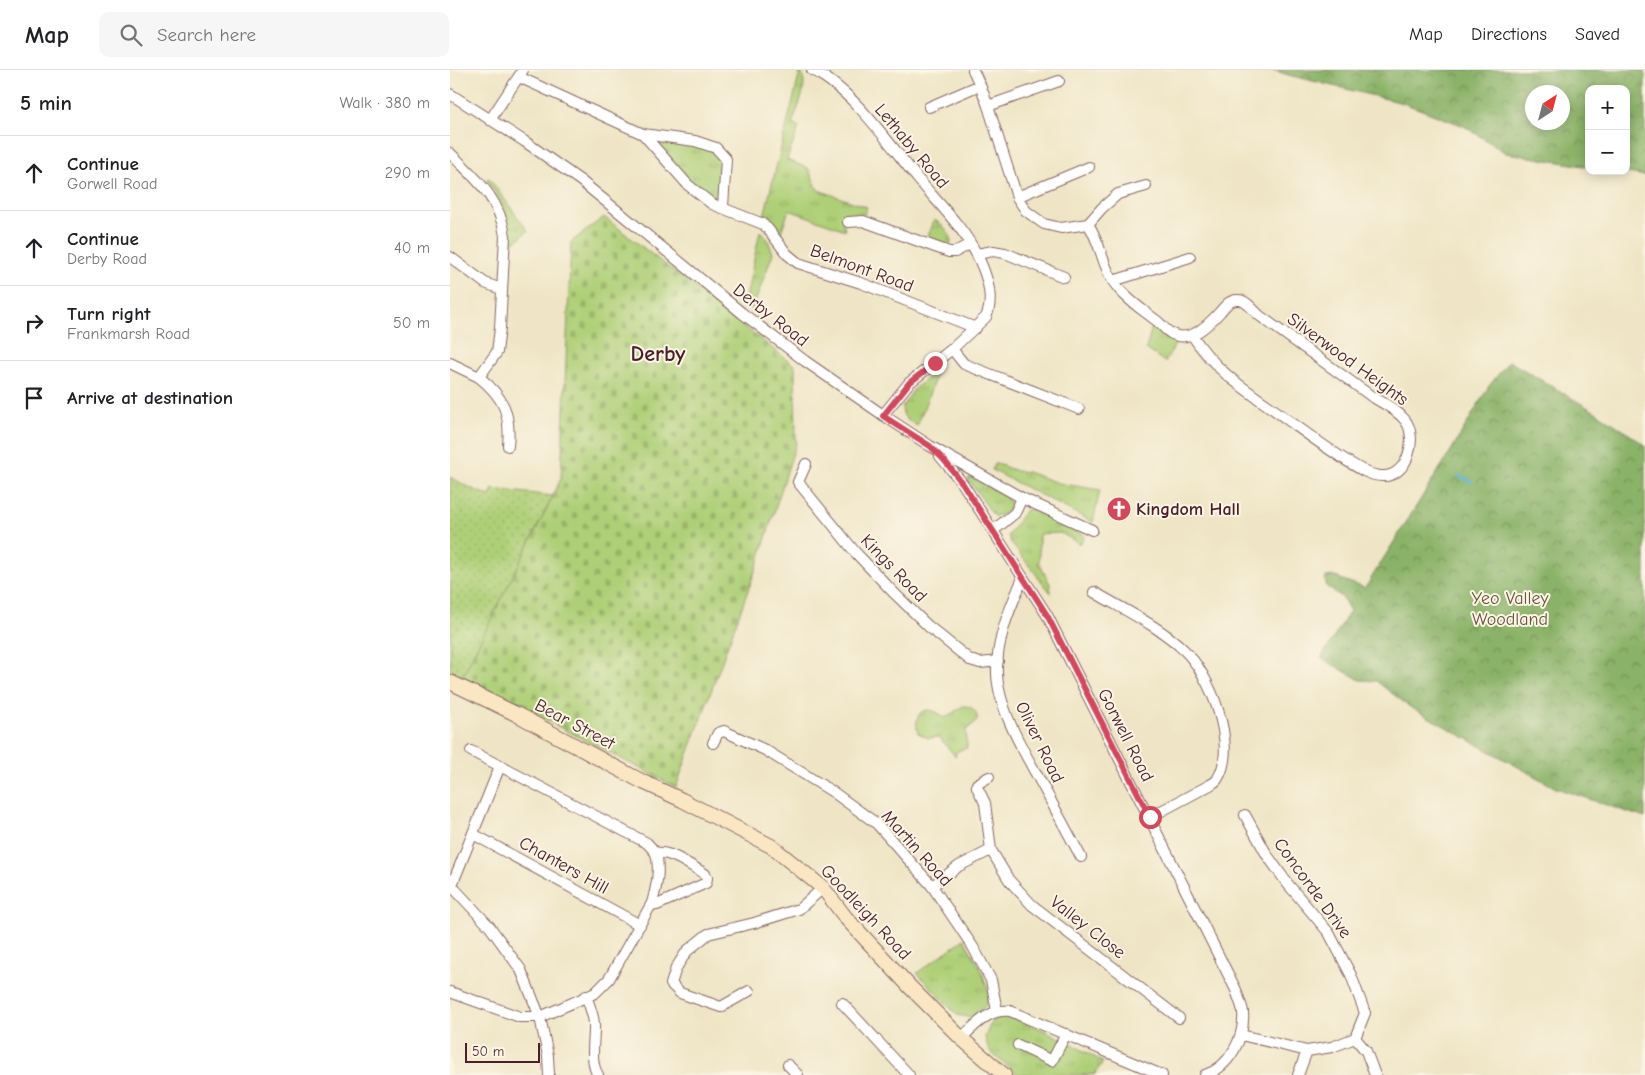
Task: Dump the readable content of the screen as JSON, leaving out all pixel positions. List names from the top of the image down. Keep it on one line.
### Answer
{"streets":{"street":["Lethaby Road","Belmont Road","Derby Road","Silverwood Heights","Kings Road","Bear Street","Gorwell Road","Oliver Road","Martin Road","Chanters Hill","Concorde Drive","Goodleigh Road","Valley Close"]},"crossings":[["Lethaby Road","Belmont Road"],["Lethaby Road","Derby Road"],["Derby Road","Gorwell Road"],["Kings Road","Oliver Road"],["Bear Street","Goodleigh Road"],["Gorwell Road","Oliver Road"]],"districts":["Derby"],"parks":["Yeo Valley Woodland"],"places":{"church":["Kingdom Hall"]},"scale_bar":"50 m","north":"top right","page":{"header":"Map","search":"Search here","nav":["Map","Directions","Saved"],"heading":["5 min","Walk · 380 m"],"map_buttons":["+","−"],"list":[["Continue","Gorwell Road","290 m"],["Continue","Derby Road","40 m"],["Turn right","Frankmarsh Road","50 m"],"Arrive at destination"],"scale":"50 m"}}
